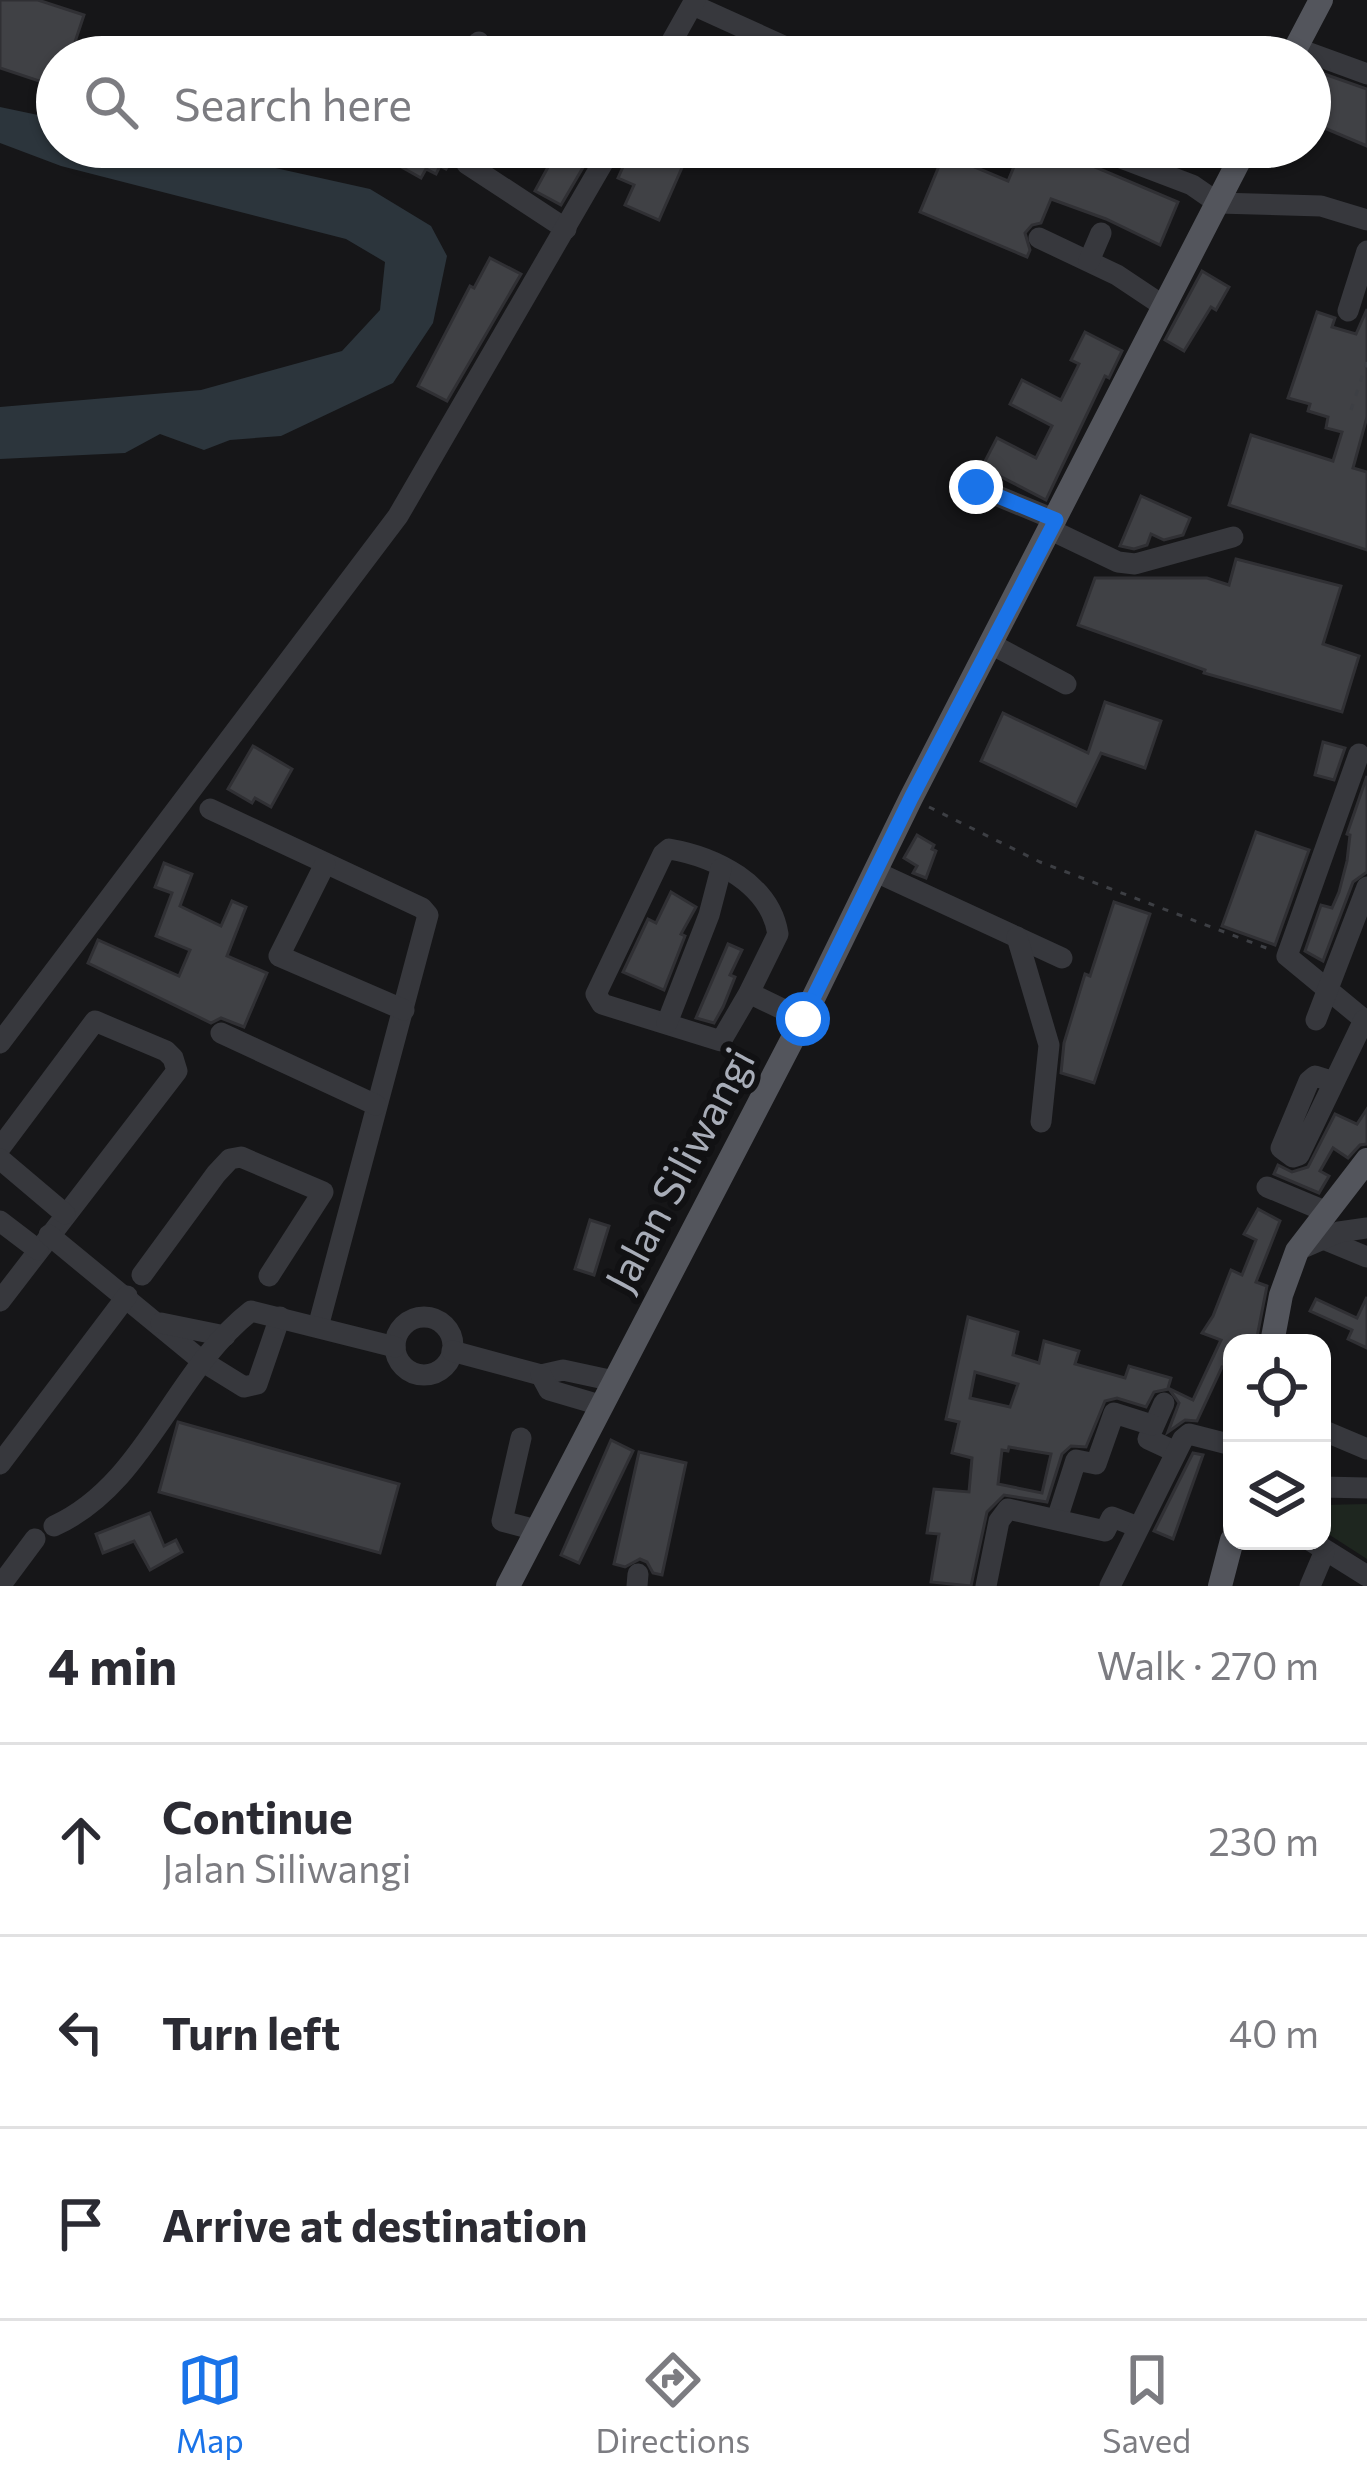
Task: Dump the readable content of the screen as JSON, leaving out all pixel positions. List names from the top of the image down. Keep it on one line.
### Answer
{"streets":{"main road":["Jalan Siliwangi"]},"page":{"search":"Search here","heading":["4 min","Walk · 270 m"],"list":[["Continue","Jalan Siliwangi","230 m"],["Turn left","40 m"],"Arrive at destination"],"nav":["Map","Directions","Saved"]}}
